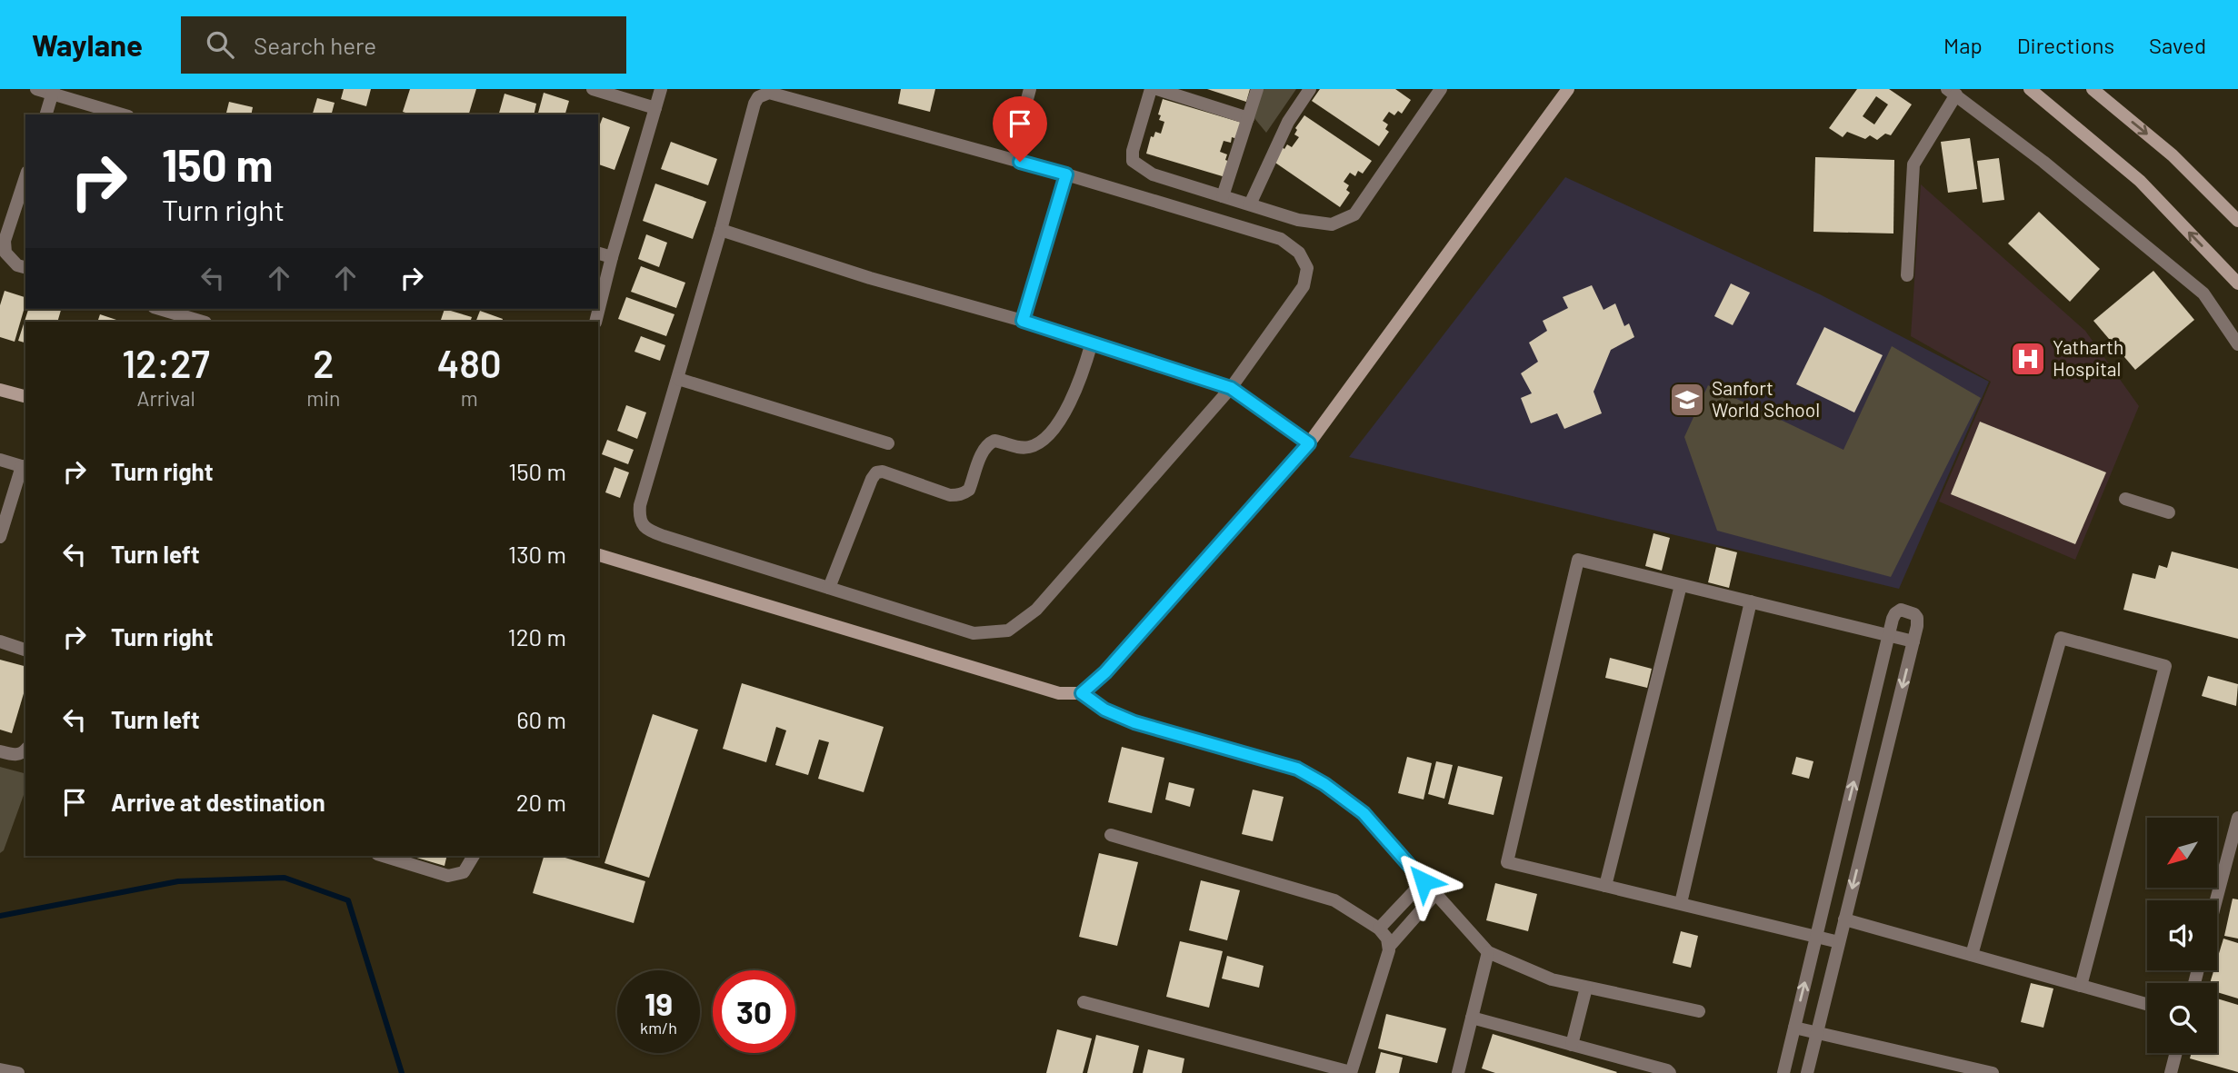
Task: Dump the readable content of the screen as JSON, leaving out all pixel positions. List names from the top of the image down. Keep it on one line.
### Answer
{"places":{"hospital":["Yatharth Hospital"],"school or university":["Sanfort World School"]},"north":"bottom left","page":{"header":"Waylane","search":"Search here","nav":["Map","Directions","Saved"],"turn":["150 m","Turn right"],"eta":["12:27","Arrival","2","min","480","m"],"list":[{"name":"Turn right","value":"150 m"},{"name":"Turn left","value":"130 m"},{"name":"Turn right","value":"120 m"},{"name":"Turn left","value":"60 m"},{"name":"Arrive at destination","value":"20 m"}],"speed":"19 km/h","limit":"30"}}
